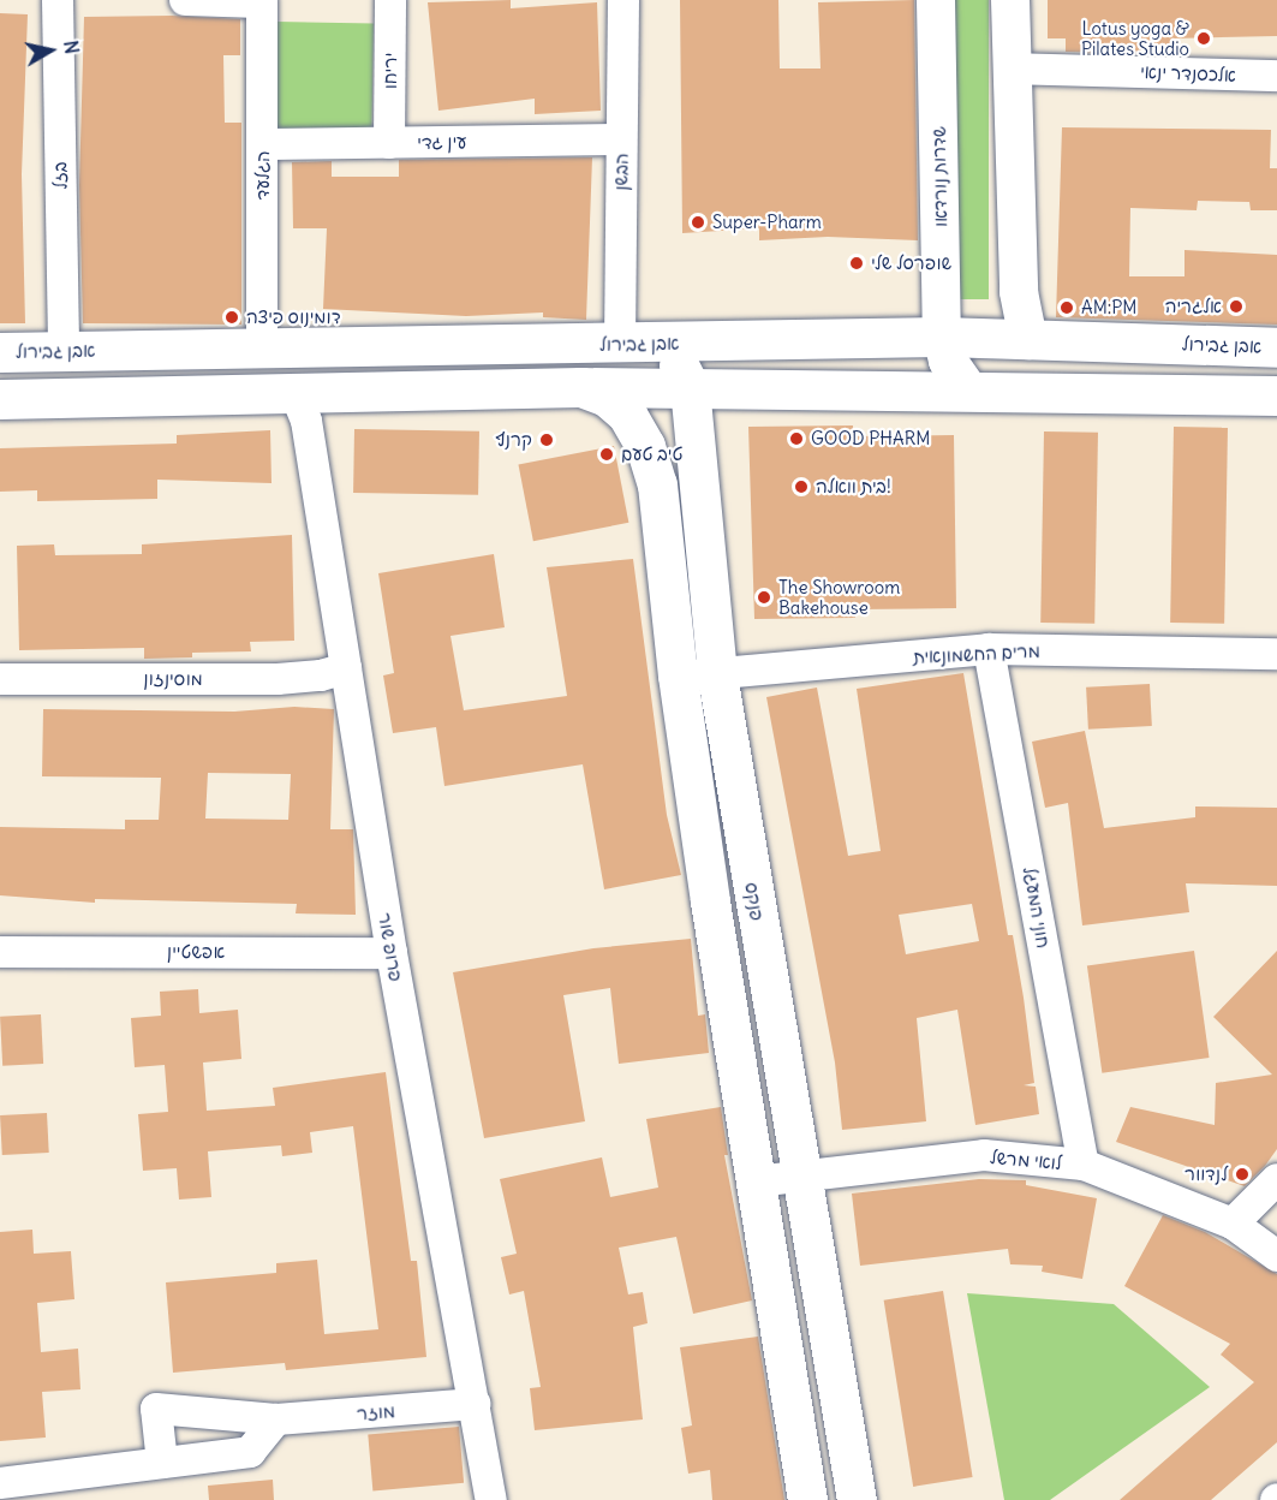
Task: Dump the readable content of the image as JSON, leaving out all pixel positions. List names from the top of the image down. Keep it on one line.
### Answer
{"streets":{"main road":["אבן גבירול","פנקס"],"street":["יריחו","אלכסנדר ינאי","עין גדי","הבשן","בזל","הגלעד","שדרות נורדאו","מרים החשמונאית","מוסינזון","חוני המעגל","פרופ שור","אפשטיין","לואי מרשל","מוזר"]},"crossings":[["יריחו","עין גדי"],["עין גדי","הבשן"],["עין גדי","הגלעד"],["הבשן","אבן גבירול"],["בזל","אבן גבירול"],["הגלעד","אבן גבירול"],["שדרות נורדאו","אבן גבירול"],["מרים החשמונאית","פנקס"],["מרים החשמונאית","חוני המעגל"],["מוסינזון","פרופ שור"],["פנקס","לואי מרשל"],["חוני המעגל","לואי מרשל"],["פרופ שור","אפשטיין"],["פרופ שור","מוזר"]],"places":["Lotus yoga & Pilates Studio","Super-Pharm","שופרסל שלי","אלגריה","AM:PM","דומינוס פיצה","GOOD PHARM","קרנף","טיב טעם","בית וואלה!","The Showroom Bakehouse","לנדוור"],"north":"right"}
